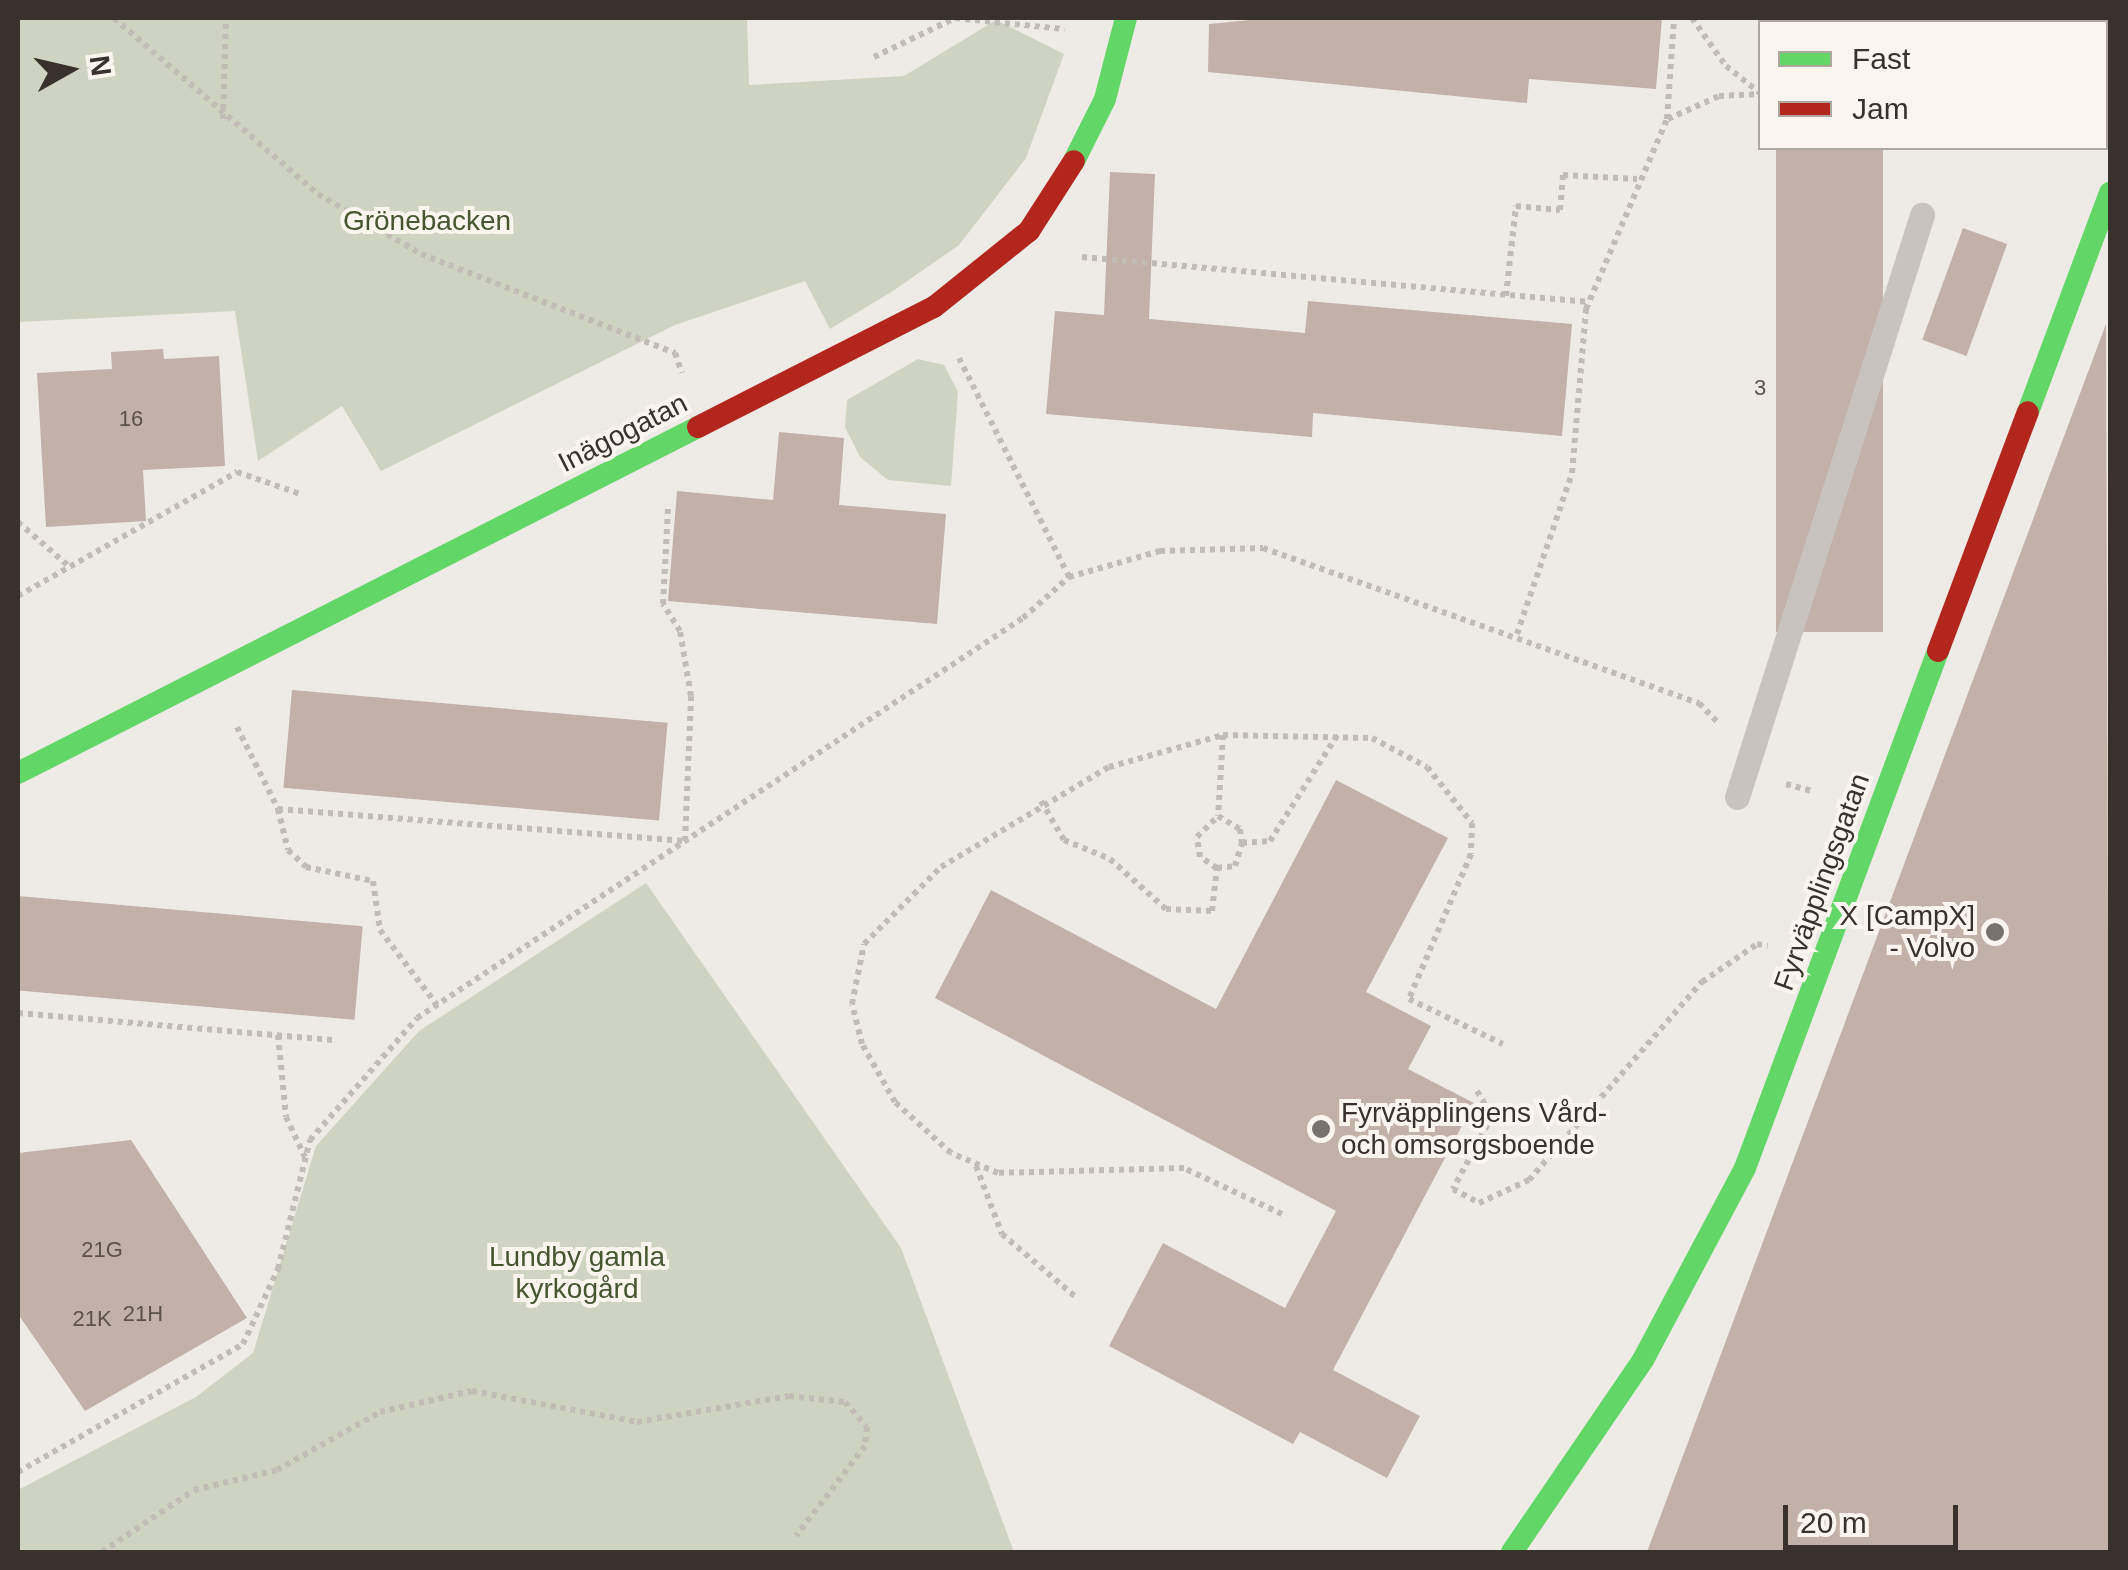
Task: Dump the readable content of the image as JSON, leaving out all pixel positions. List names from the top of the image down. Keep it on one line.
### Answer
{"streets":{"street":["Inägogatan","Fyrväpplingsgatan"]},"parks":["Grönebacken","Lundby gamla kyrkogård"],"places":["X [CampX] - Volvo","Fyrväpplingens Vård- och omsorgsboende"],"house_numbers":["3","16","21G","21H","21K"],"legend":["Fast","Jam"],"scale_bar":"20 m","north":"right"}
